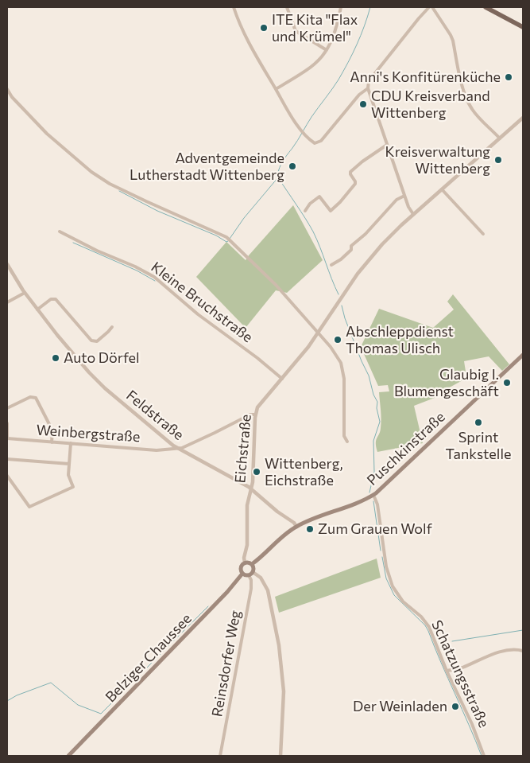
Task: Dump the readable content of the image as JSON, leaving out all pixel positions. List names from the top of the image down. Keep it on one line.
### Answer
{"streets":{"main road":["Puschkinstraße","Belziger Chaussee"],"street":["Kleine Bruchstraße","Feldstraße","Weinbergstraße","Eichstraße","Reinsdorfer Weg","Schatzungsstraße"]},"crossings":[["Kleine Bruchstraße","Eichstraße"],["Feldstraße","Weinbergstraße"],["Feldstraße","Eichstraße"],["Feldstraße","Puschkinstraße"],["Weinbergstraße","Eichstraße"],["Eichstraße","Puschkinstraße"],["Eichstraße","Belziger Chaussee"],["Eichstraße","Reinsdorfer Weg"],["Puschkinstraße","Belziger Chaussee"],["Puschkinstraße","Reinsdorfer Weg"],["Puschkinstraße","Schatzungsstraße"],["Belziger Chaussee","Reinsdorfer Weg"]],"places":["ITE Kita \"Flax und Krümel\"","Anni's Konfitürenküche","CDU Kreisverband Wittenberg","Kreisverwaltung Wittenberg","Adventgemeinde Lutherstadt Wittenberg","Abschleppdienst Thomas Ulisch","Auto Dörfel","Glaubig I. Blumengeschäft","Sprint Tankstelle","Wittenberg, Eichstraße","Zum Grauen Wolf","Der Weinladen"]}
